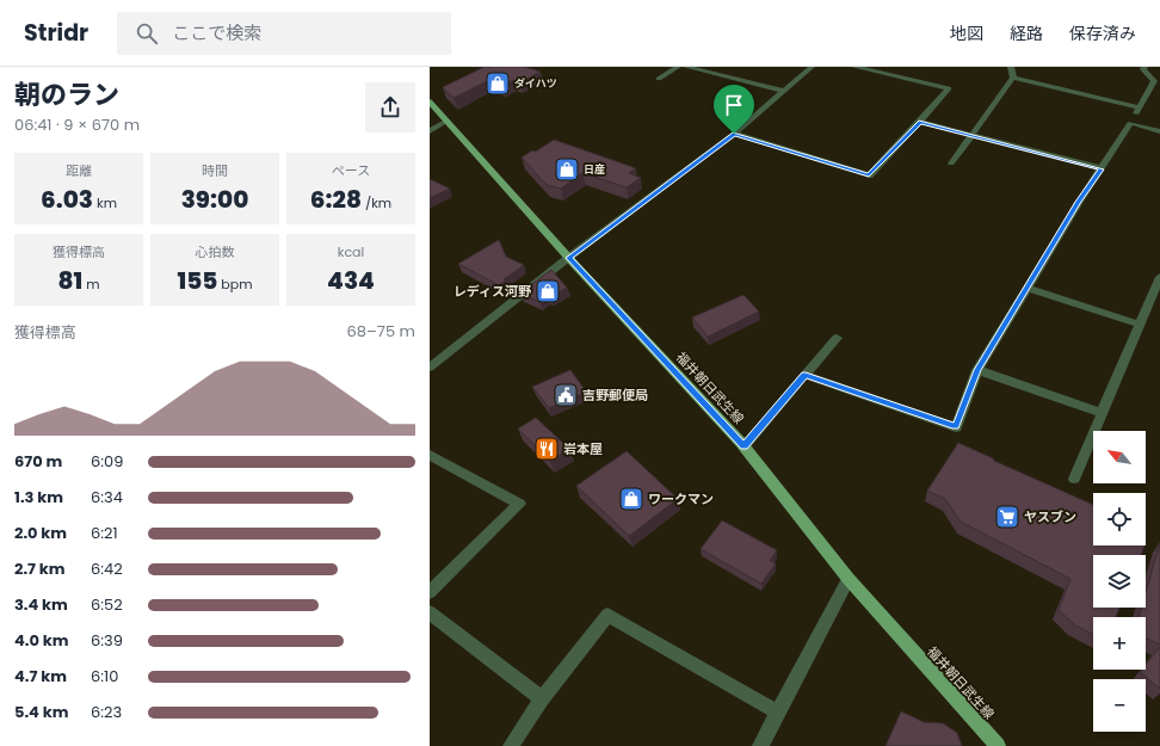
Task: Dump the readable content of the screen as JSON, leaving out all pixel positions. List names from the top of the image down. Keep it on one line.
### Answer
{"streets":{"main road":["福井朝日武生線"]},"places":{"shop":["ダイハツ","日産","レディス河野","ワークマン"],"public building":["吉野郵便局"],"restaurant":["岩本屋"],"supermarket":["ヤスブン"]},"north":"top left","page":{"header":"Stridr","search":"ここで検索","nav":["地図","経路","保存済み"],"heading":["朝のラン","06:41 · 9 × 670 m"],"stats":[["距離","6.03 km"],["時間","39:00"],["ペース","6:28 /km"],["獲得標高","81 m"],["心拍数","155 bpm"],["kcal","434"]],"chart":["獲得標高","68–75 m"],"map_buttons":["+","−"],"list":[{"name":"670 m","note":"6:09"},{"name":"1.3 km","note":"6:34"},{"name":"2.0 km","note":"6:21"},{"name":"2.7 km","note":"6:42"},{"name":"3.4 km","note":"6:52"},{"name":"4.0 km","note":"6:39"},{"name":"4.7 km","note":"6:10"},{"name":"5.4 km","note":"6:23"}]}}
